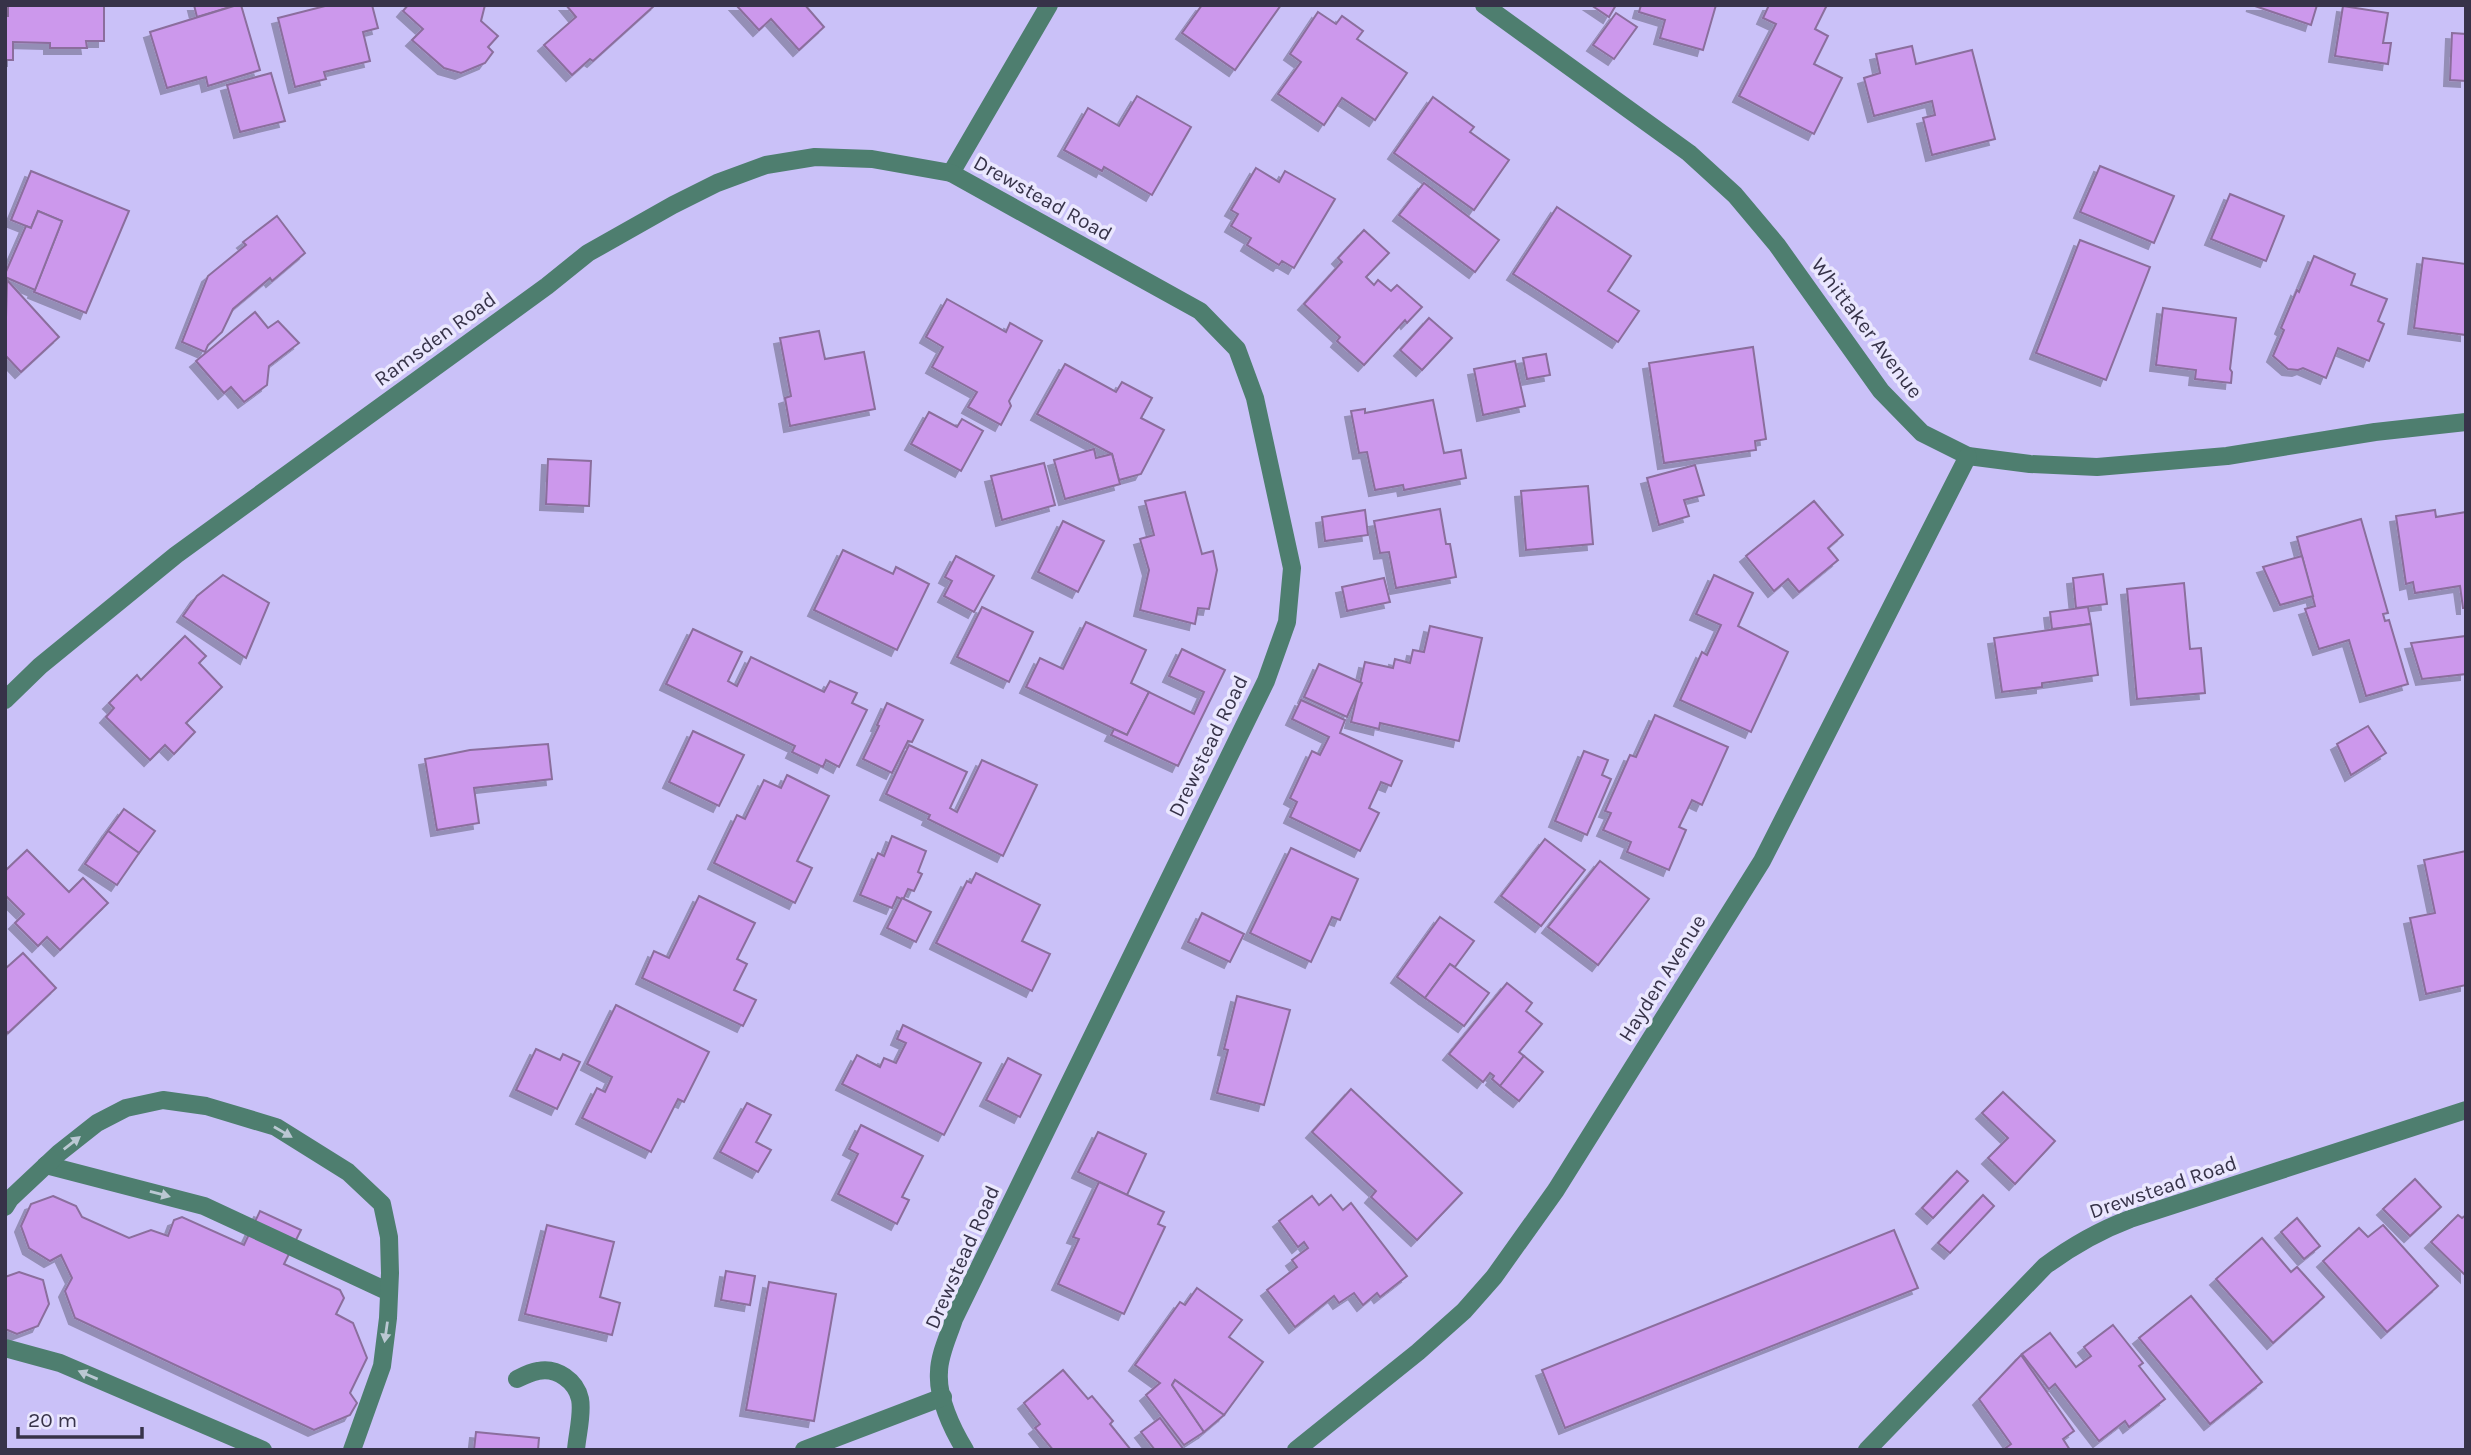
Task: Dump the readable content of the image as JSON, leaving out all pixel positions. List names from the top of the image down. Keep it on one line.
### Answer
{"streets":{"street":["Drewstead Road","Whittaker Avenue","Ramsden Road","Hayden Avenue"]},"crossings":[["Drewstead Road","Ramsden Road"],["Whittaker Avenue","Hayden Avenue"]],"scale_bar":"20 m"}
